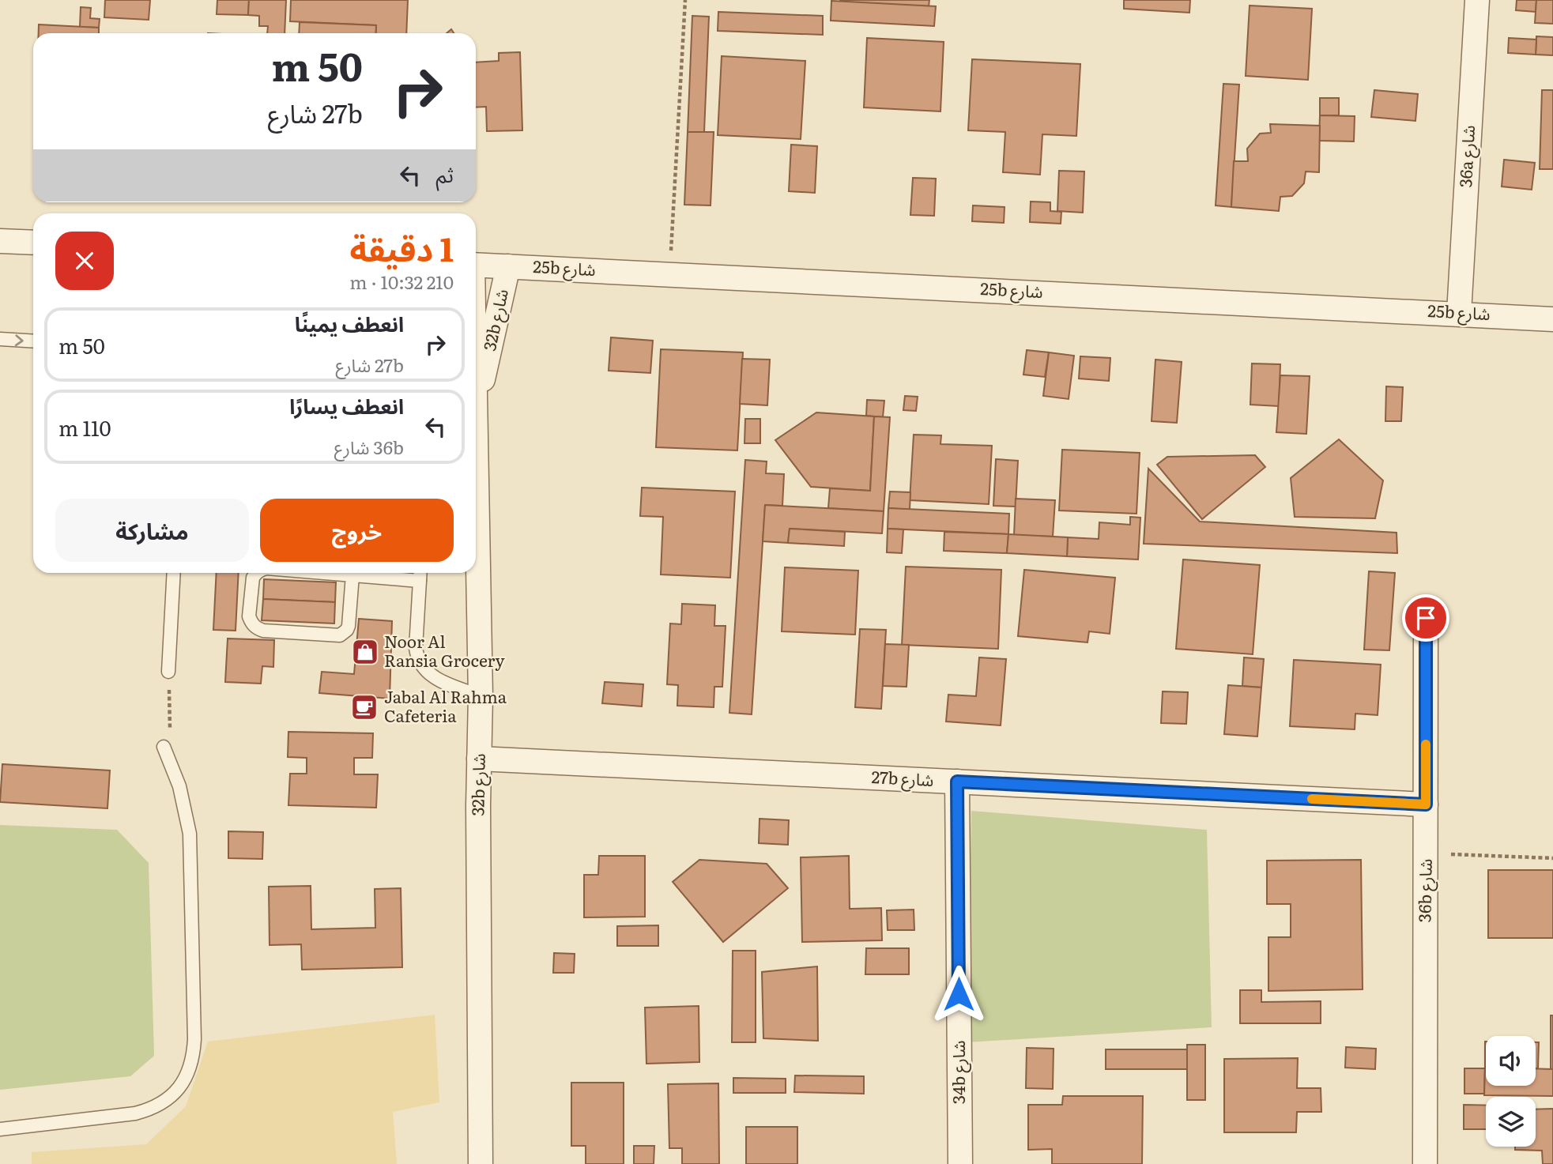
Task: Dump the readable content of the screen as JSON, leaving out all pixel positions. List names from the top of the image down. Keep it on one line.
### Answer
{"streets":{"street":["36a شارع","25b شارع","32b شارع","27b شارع","36b شارع","34b شارع"]},"crossings":[["36a شارع","25b شارع"],["25b شارع","32b شارع"],["32b شارع","27b شارع"],["27b شارع","36b شارع"],["27b شارع","34b شارع"]],"places":{"shop":["Noor Al Ransia Grocery"],"cafe":["Jabal Al Rahma Cafeteria"]},"page":{"turn":["50 m","27b شارع"],"then":"ثم","heading":["1 دقيقة","210 m · 10:32"],"list":[{"name":"انعطف يمينًا","note":"27b شارع","value":"50 m"},{"name":"انعطف يسارًا","note":"36b شارع","value":"110 m"}],"buttons":["خروج","مشاركة"]}}
